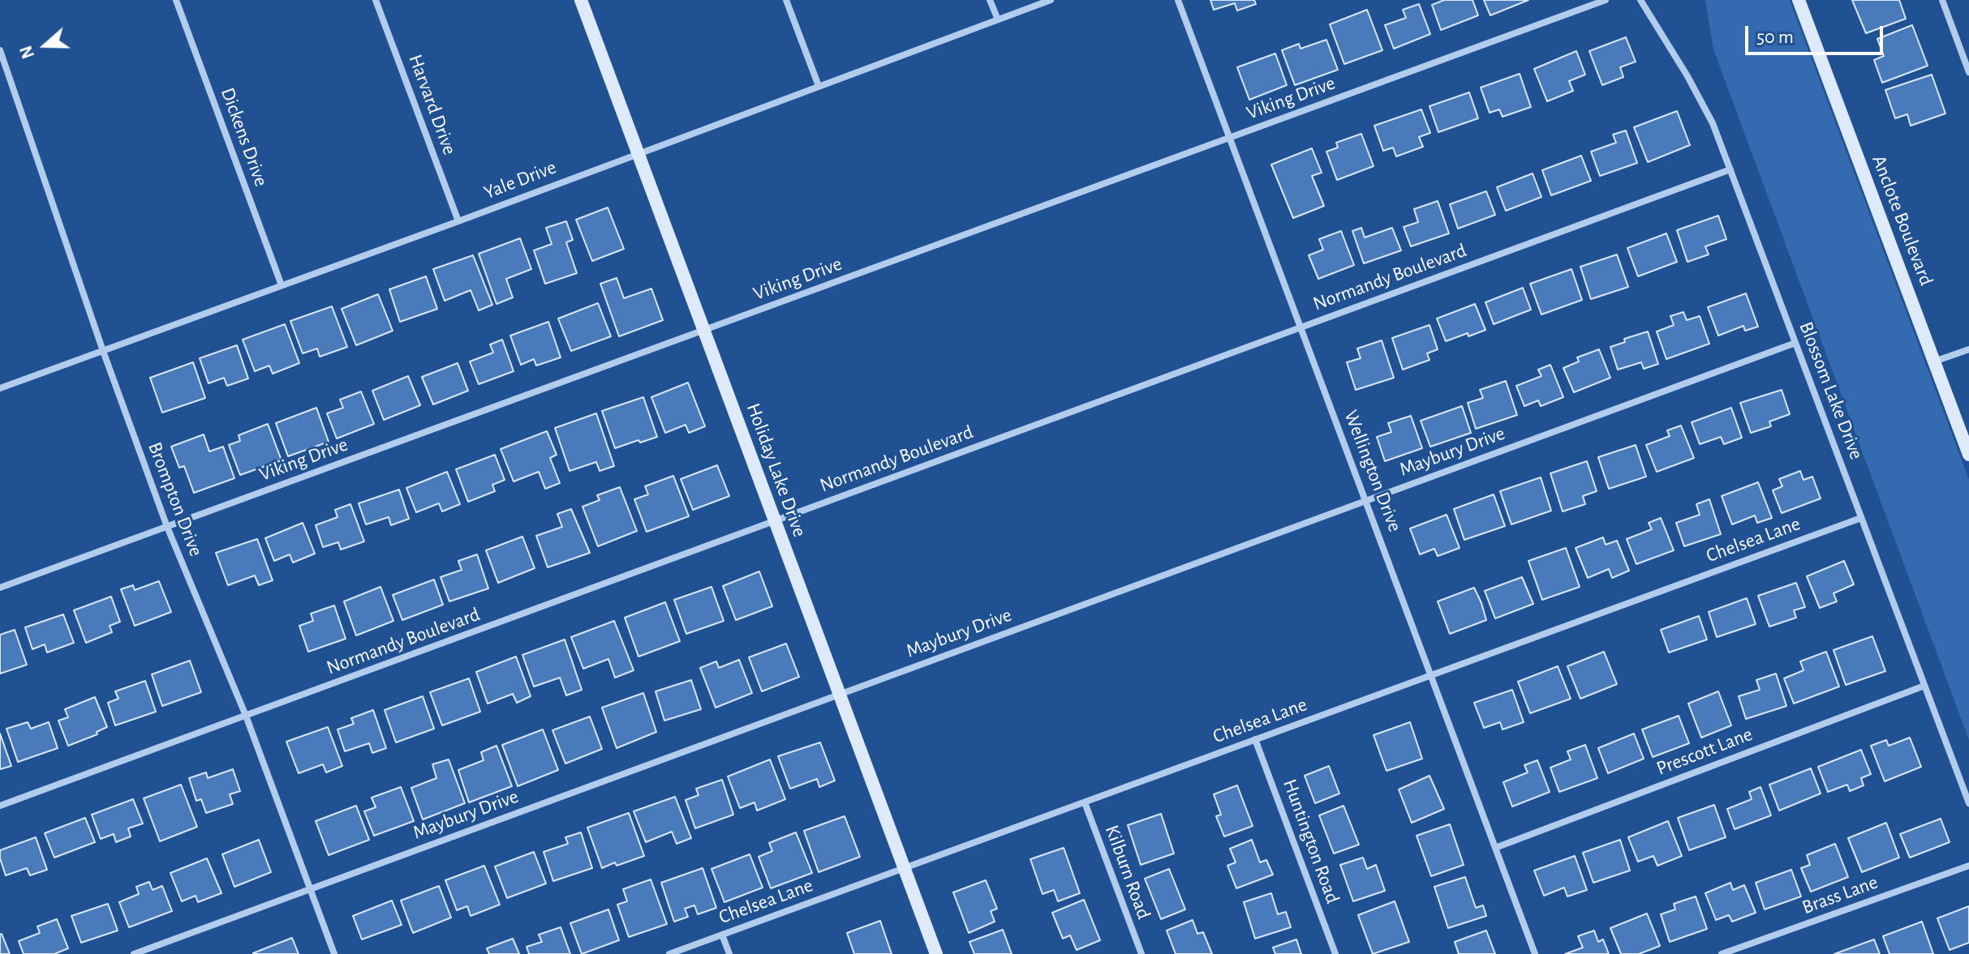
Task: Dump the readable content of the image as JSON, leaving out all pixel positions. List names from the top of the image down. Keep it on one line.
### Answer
{"streets":{"street":["Viking Drive","Harvard Drive","Dickens Drive","Yale Drive","Anclote Boulevard","Normandy Boulevard","Blossom Lake Drive","Maybury Drive","Holiday Lake Drive","Wellington Drive","Brompton Drive","Chelsea Lane","Prescott Lane","Huntington Road","Kilburn Road","Brass Lane"]},"crossings":[["Viking Drive","Holiday Lake Drive"],["Viking Drive","Wellington Drive"],["Viking Drive","Brompton Drive"],["Harvard Drive","Yale Drive"],["Dickens Drive","Yale Drive"],["Yale Drive","Holiday Lake Drive"],["Yale Drive","Brompton Drive"],["Normandy Boulevard","Blossom Lake Drive"],["Normandy Boulevard","Holiday Lake Drive"],["Normandy Boulevard","Wellington Drive"],["Normandy Boulevard","Brompton Drive"],["Blossom Lake Drive","Maybury Drive"],["Blossom Lake Drive","Chelsea Lane"],["Blossom Lake Drive","Prescott Lane"],["Maybury Drive","Holiday Lake Drive"],["Maybury Drive","Wellington Drive"],["Maybury Drive","Brompton Drive"],["Holiday Lake Drive","Chelsea Lane"],["Wellington Drive","Chelsea Lane"],["Wellington Drive","Prescott Lane"],["Chelsea Lane","Huntington Road"],["Chelsea Lane","Kilburn Road"]],"scale_bar":"50 m","north":"left"}
